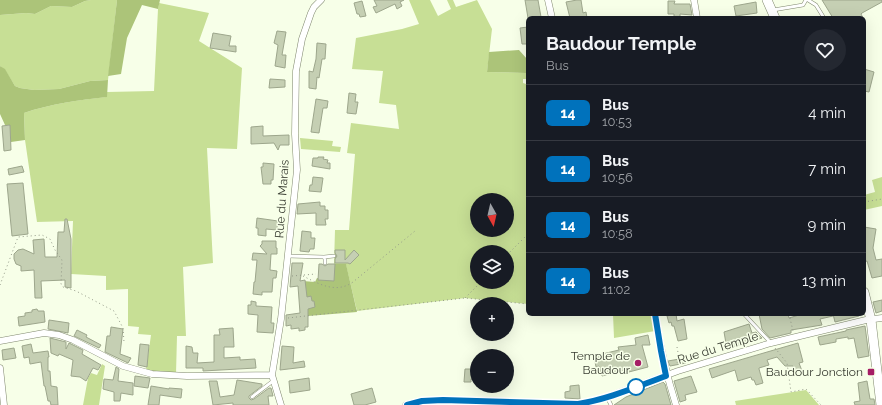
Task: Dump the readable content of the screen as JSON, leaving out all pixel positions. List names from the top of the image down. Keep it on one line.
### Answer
{"streets":{"street":["Rue du Marais","Rue du Temple"]},"places":{"other":["Temple de Baudour"],"transit":["Baudour Jonction"]},"lines":["bus line 14"],"north":"bottom","page":{"heading":["Baudour Temple","Bus"],"list":[{"mark":"14","name":"Bus","note":"10:53","value":"4 min"},{"mark":"14","name":"Bus","note":"10:56","value":"7 min"},{"mark":"14","name":"Bus","note":"10:58","value":"9 min"},{"mark":"14","name":"Bus","note":"11:02","value":"13 min"}],"map_buttons":["+","−"]}}
